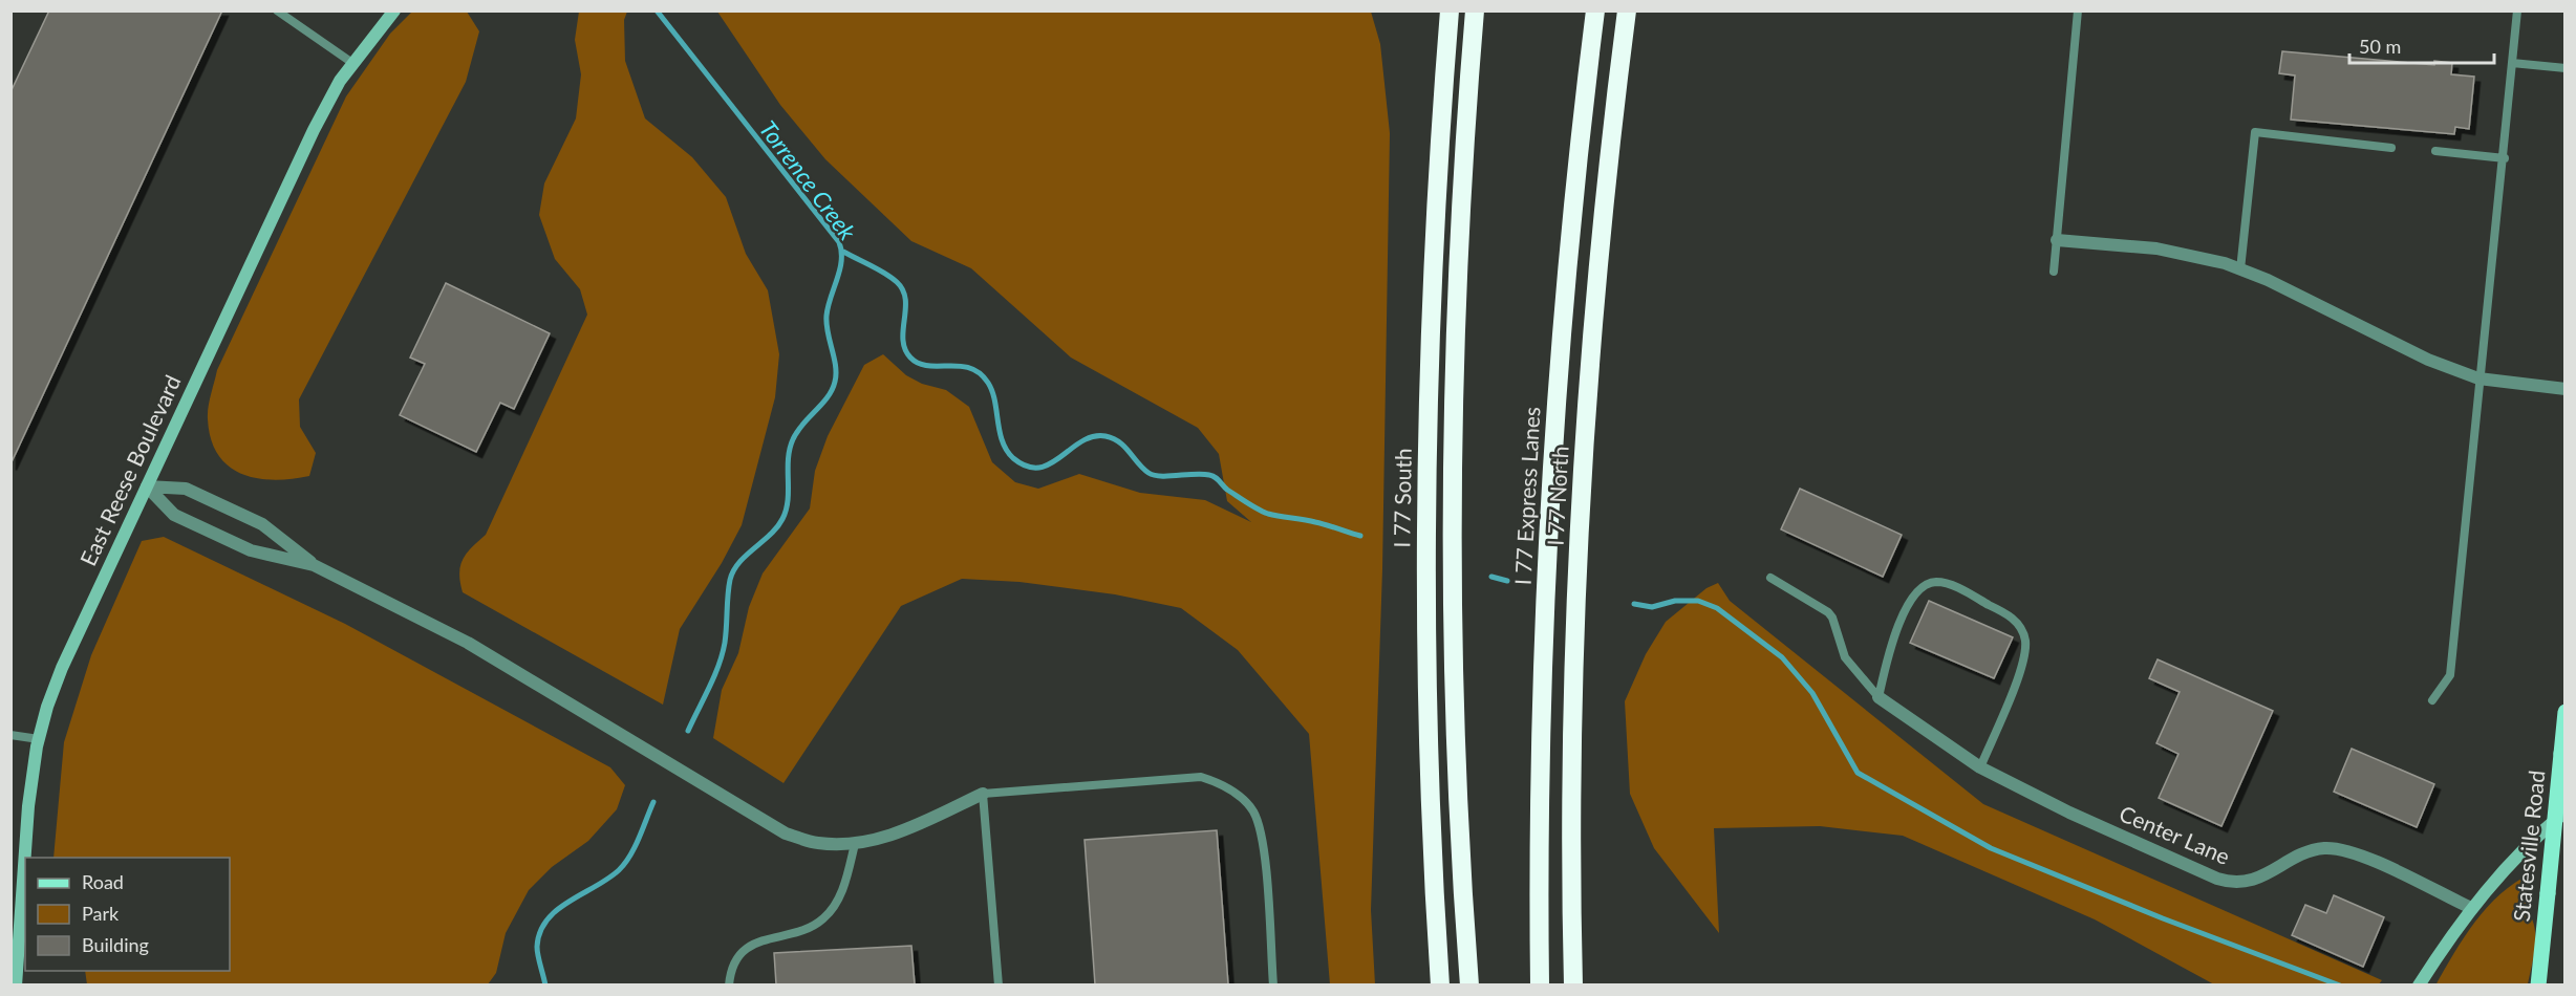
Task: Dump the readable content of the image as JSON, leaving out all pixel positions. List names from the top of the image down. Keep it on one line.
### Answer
{"streets":{"highway":["I 77 Express Lanes","I 77 North","I 77 South"],"main road":["Statesville Road"],"street":["East Reese Boulevard","Center Lane"]},"water":["Torrence Creek"],"legend":["Road","Park","Building"],"scale_bar":"50 m"}
